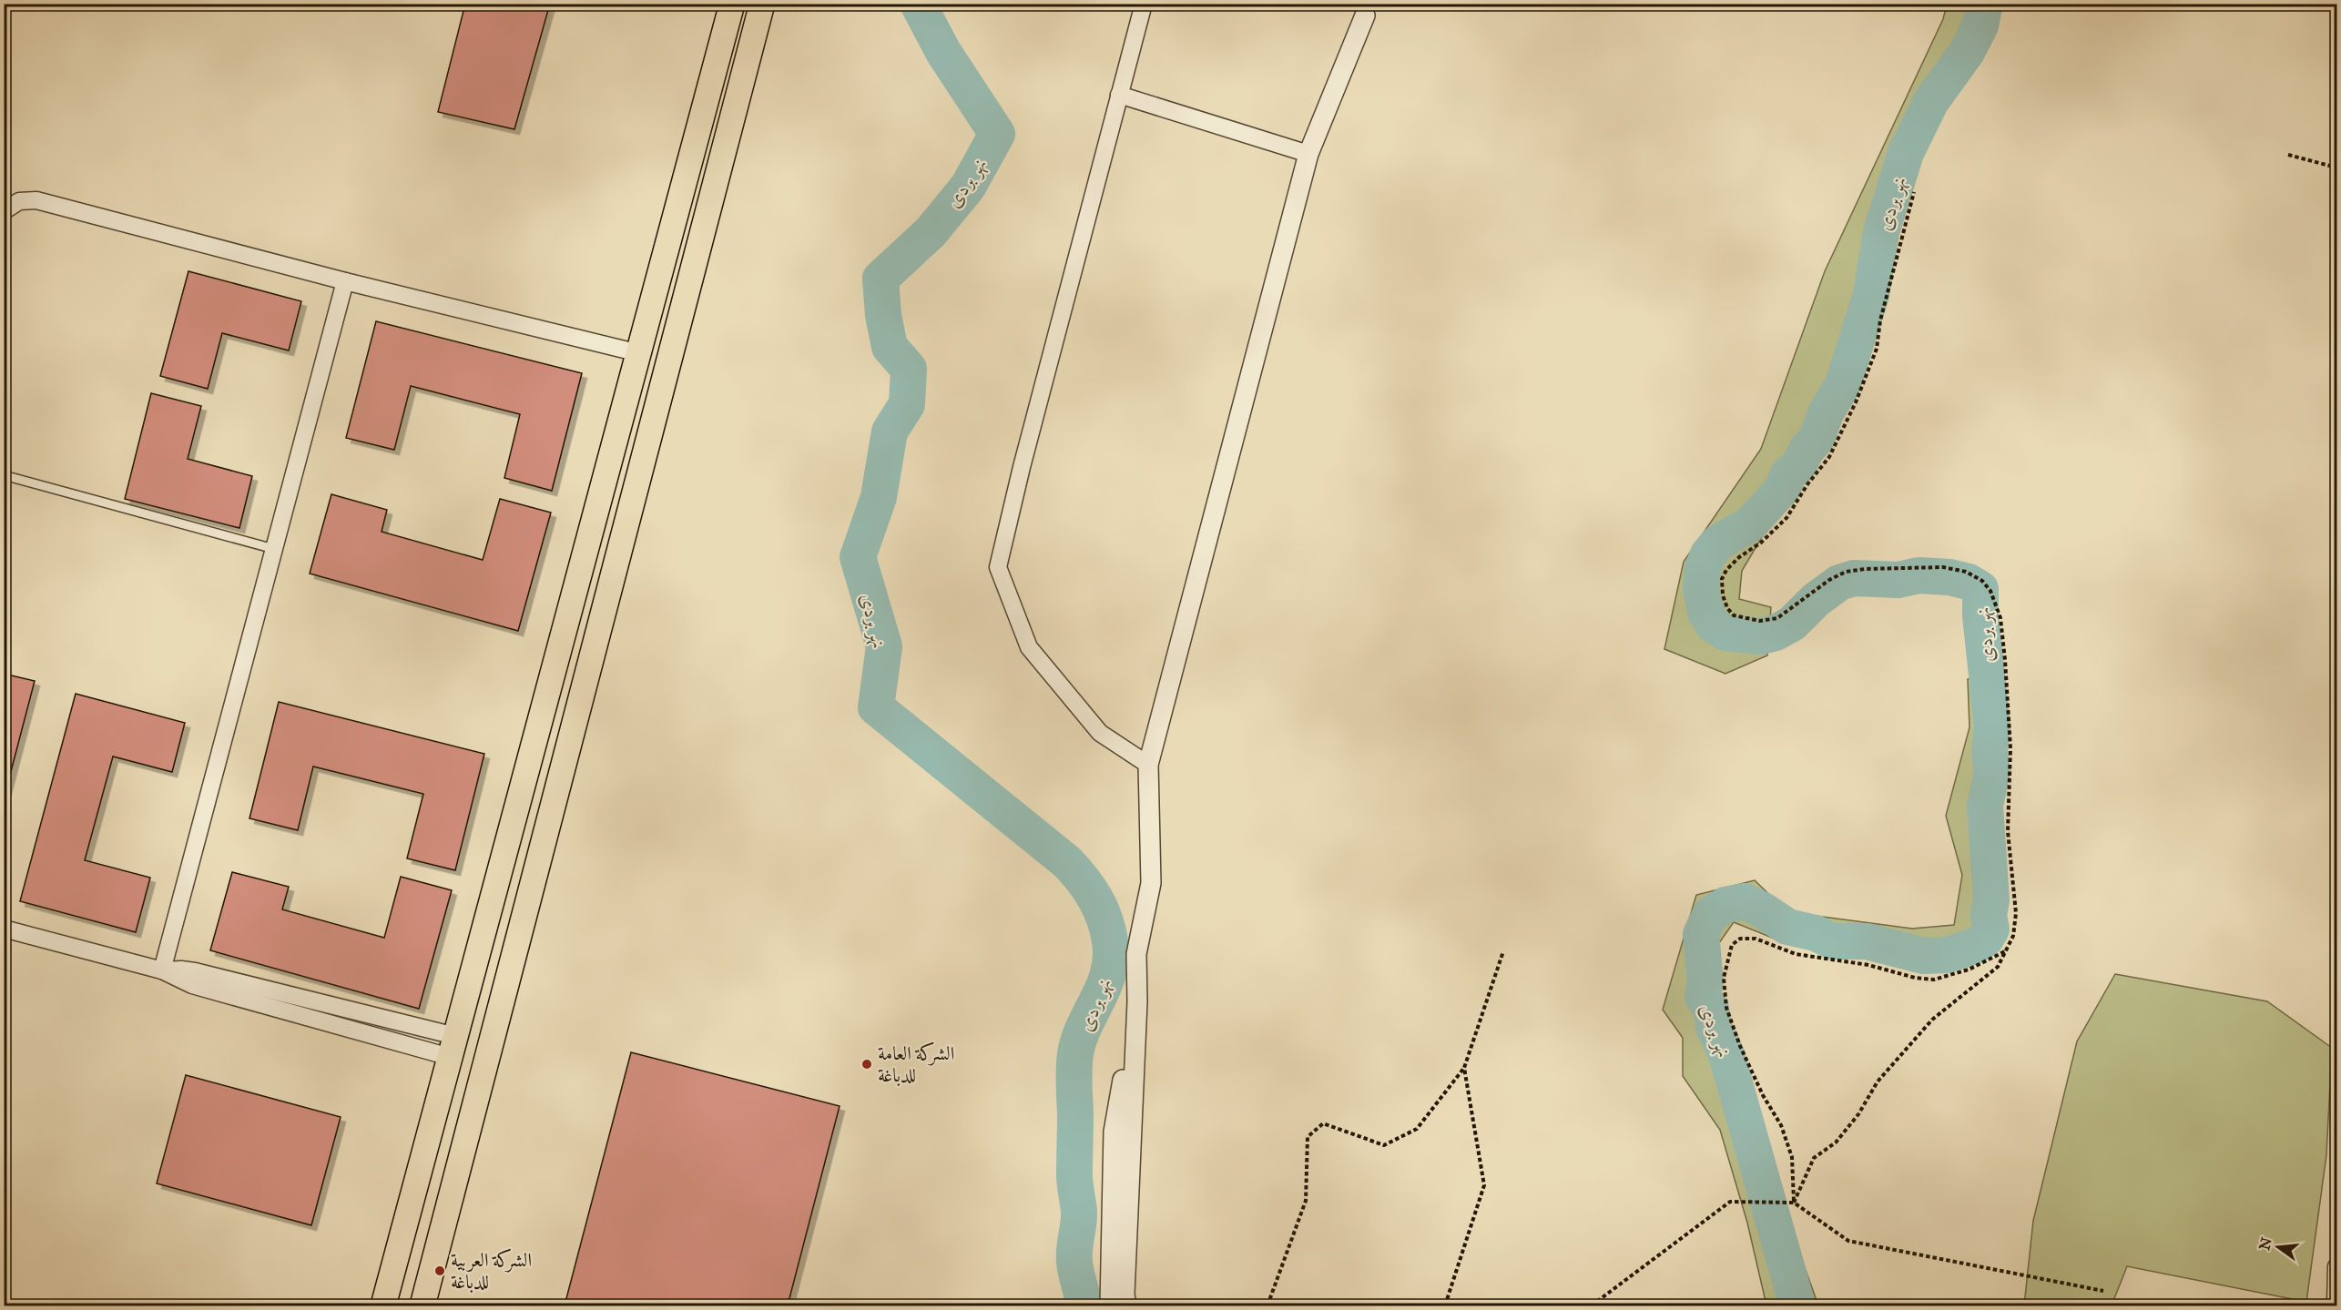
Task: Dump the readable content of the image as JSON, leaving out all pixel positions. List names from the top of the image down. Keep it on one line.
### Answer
{"water":["نهر بردى"],"places":["الشركة العامة للدباغة","الشركة العربية للدباغة"],"north":"left"}
